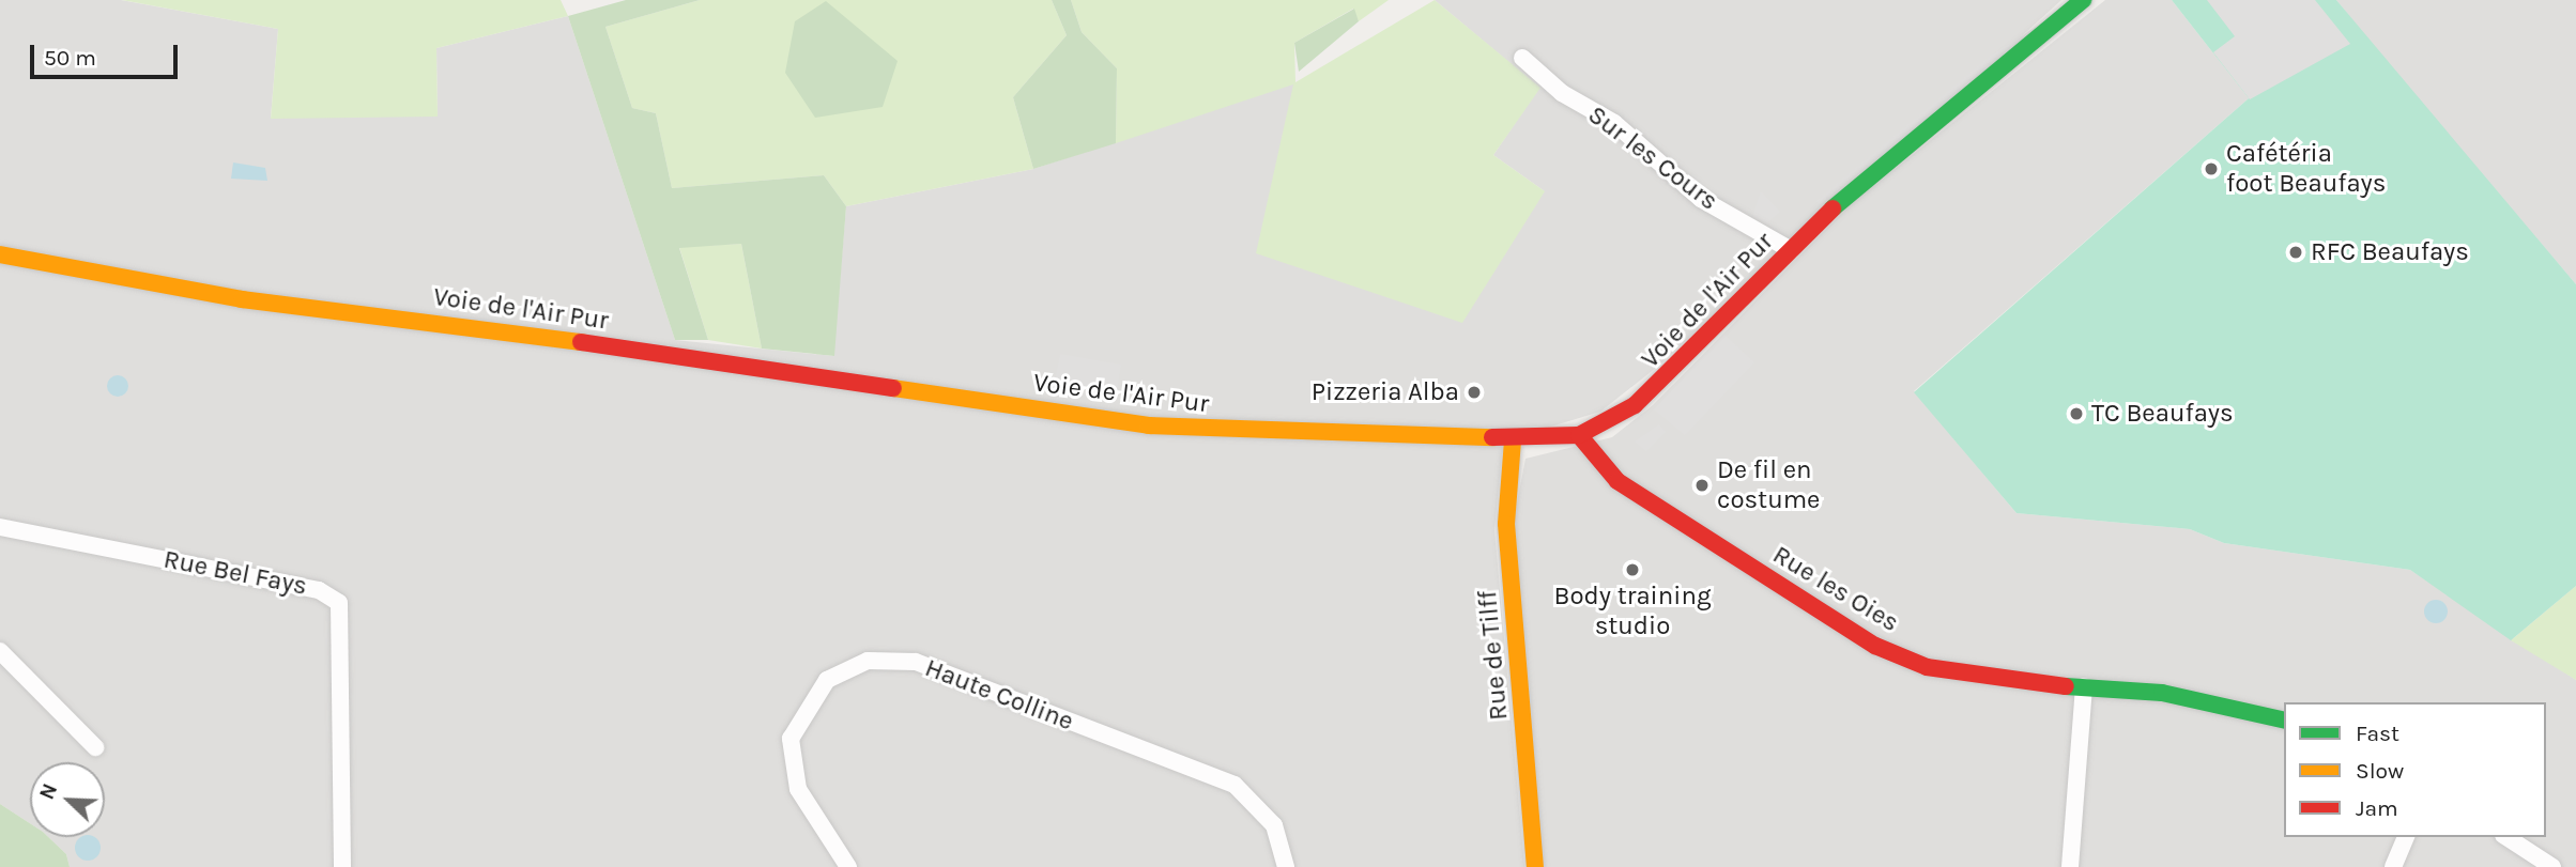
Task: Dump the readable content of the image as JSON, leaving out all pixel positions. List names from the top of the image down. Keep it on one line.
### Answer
{"streets":{"main road":["Voie de l'Air Pur","Rue les Oies","Rue de Tilff"],"street":["Sur les Cours","Rue Bel Fays","Haute Colline"]},"crossings":[["Sur les Cours","Voie de l'Air Pur"],["Voie de l'Air Pur","Rue les Oies"],["Voie de l'Air Pur","Rue de Tilff"]],"places":["Cafétéria foot Beaufays","RFC Beaufays","Pizzeria Alba","TC Beaufays","De fil en costume","Body training studio"],"legend":["Fast","Slow","Jam"],"scale_bar":"50 m","north":"top left"}
